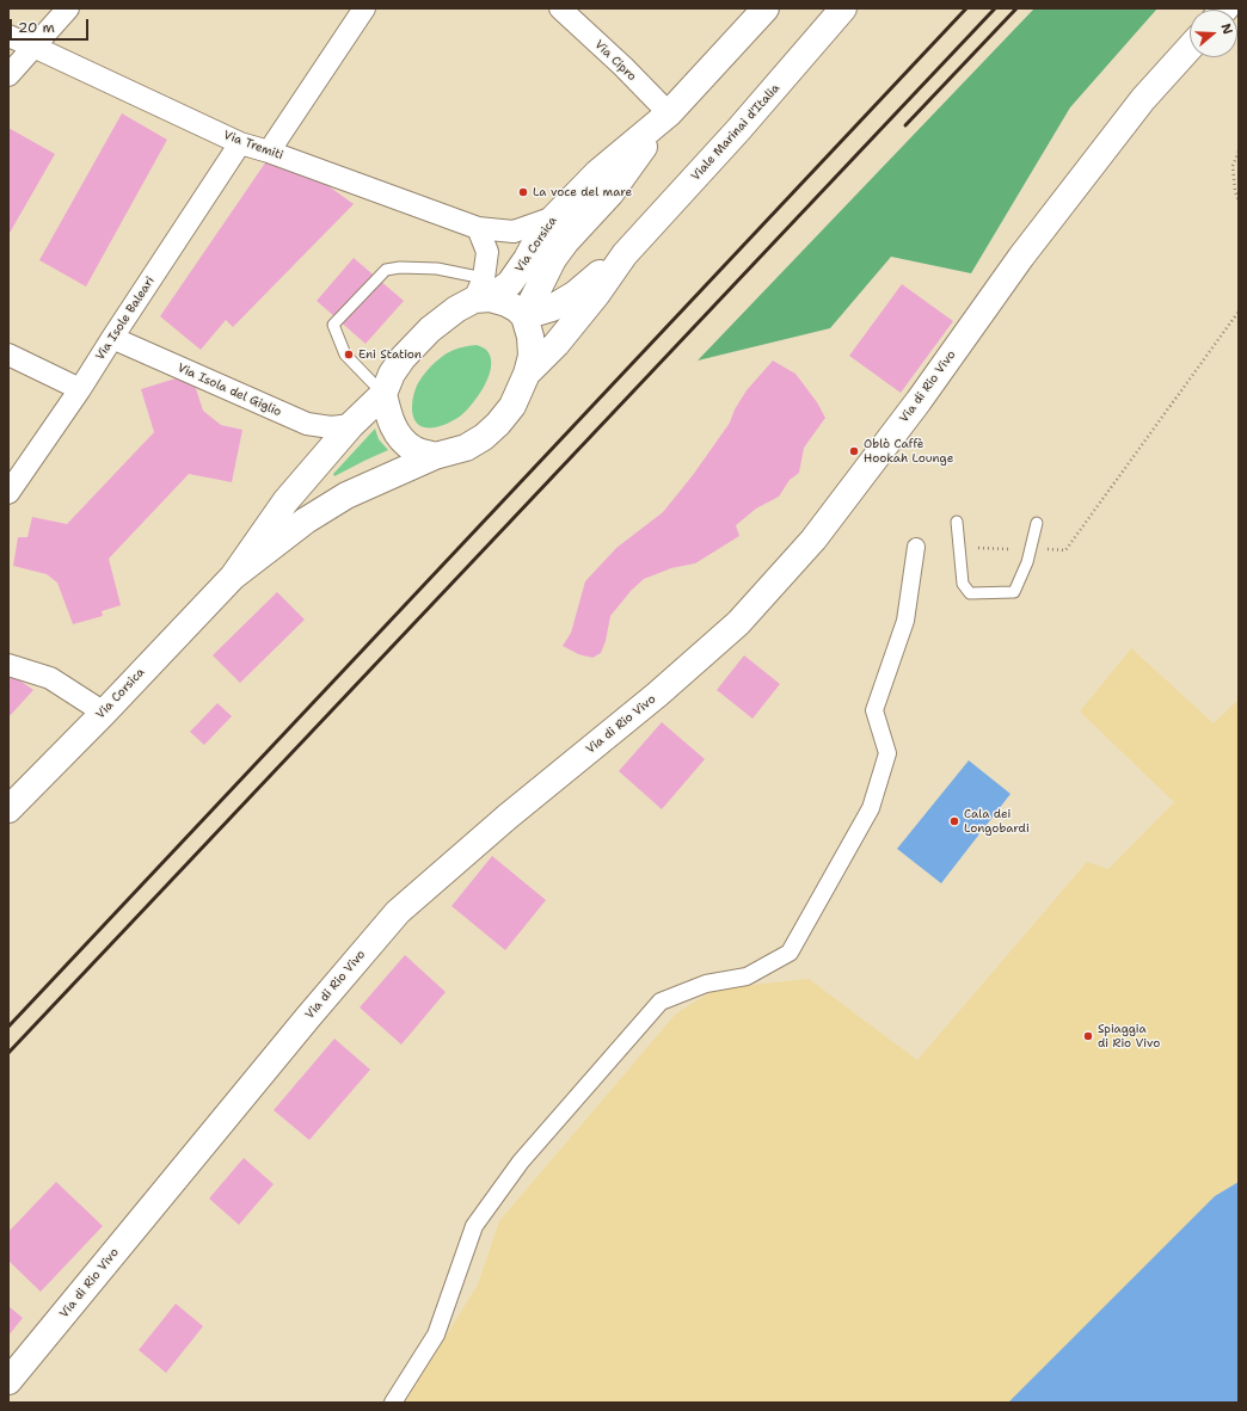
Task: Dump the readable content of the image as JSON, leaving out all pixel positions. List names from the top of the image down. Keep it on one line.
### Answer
{"streets":{"main road":["Viale Marinai d'Italia","Via Corsica","Via di Rio Vivo"],"street":["Via Cipro","Via Tremiti","Via Isole Baleari","Via Isola del Giglio"]},"crossings":[["Via Cipro","Via Corsica"],["Viale Marinai d'Italia","Via Corsica"],["Via Tremiti","Via Corsica"],["Via Tremiti","Via Isole Baleari"],["Via Corsica","Via Isola del Giglio"],["Via Isole Baleari","Via Isola del Giglio"]],"places":["La voce del mare","Eni Station","Oblò Caffè Hookah Lounge","Cala dei Longobardi","Spiaggia di Rio Vivo"],"scale_bar":"20 m","north":"right"}
